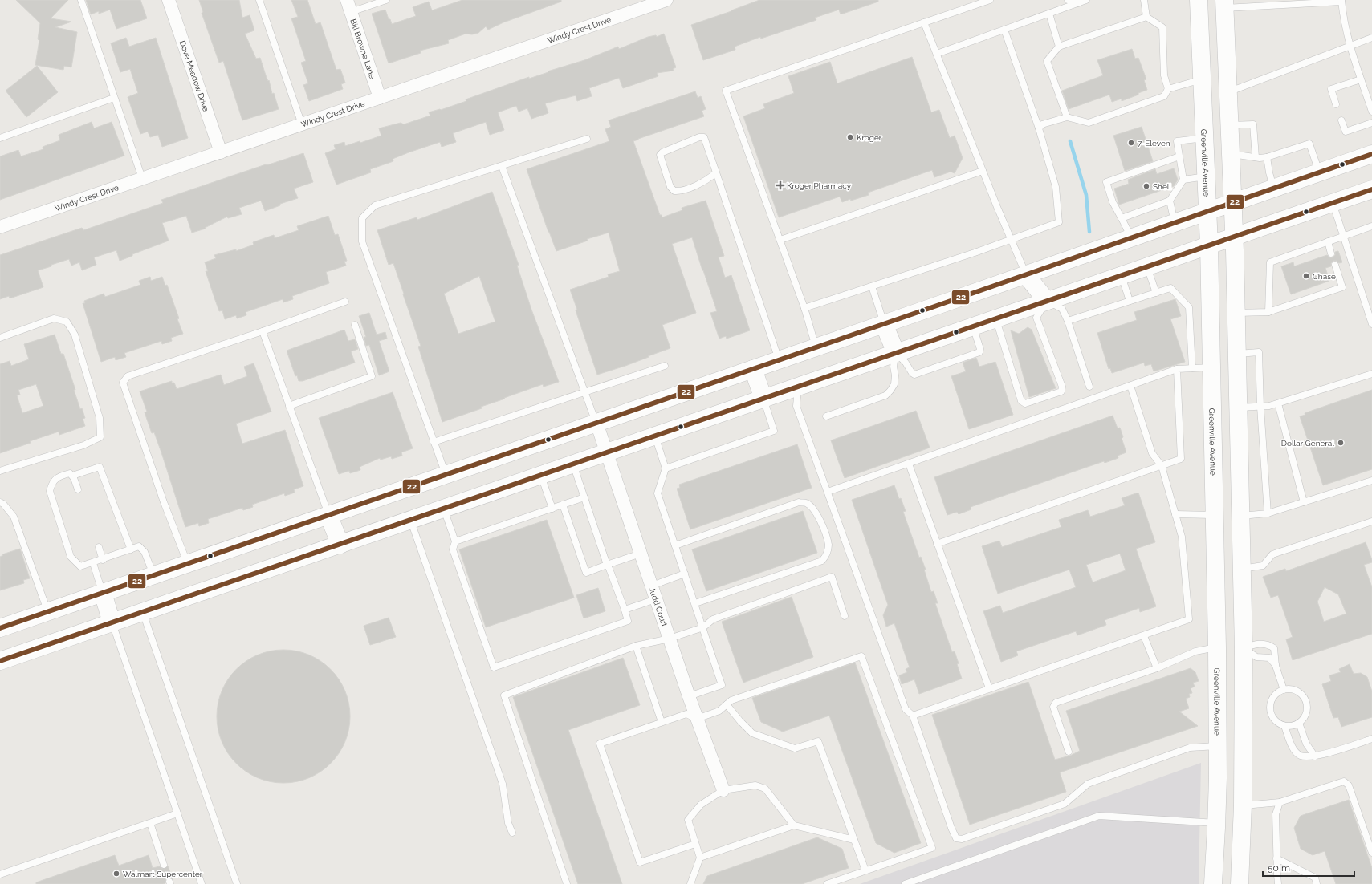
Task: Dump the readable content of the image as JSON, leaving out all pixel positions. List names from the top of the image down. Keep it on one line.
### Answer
{"streets":{"main road":["Greenville Avenue"],"street":["Windy Crest Drive","Bill Browne Lane","Dove Meadow Drive","Judd Court"]},"crossings":[["Windy Crest Drive","Bill Browne Lane"],["Windy Crest Drive","Dove Meadow Drive"]],"places":{"other":["Kroger","7-Eleven","Shell","Chase","Dollar General","Walmart Supercenter"],"health":["Kroger Pharmacy"]},"lines":["transit line 22"],"scale_bar":"50 m"}
